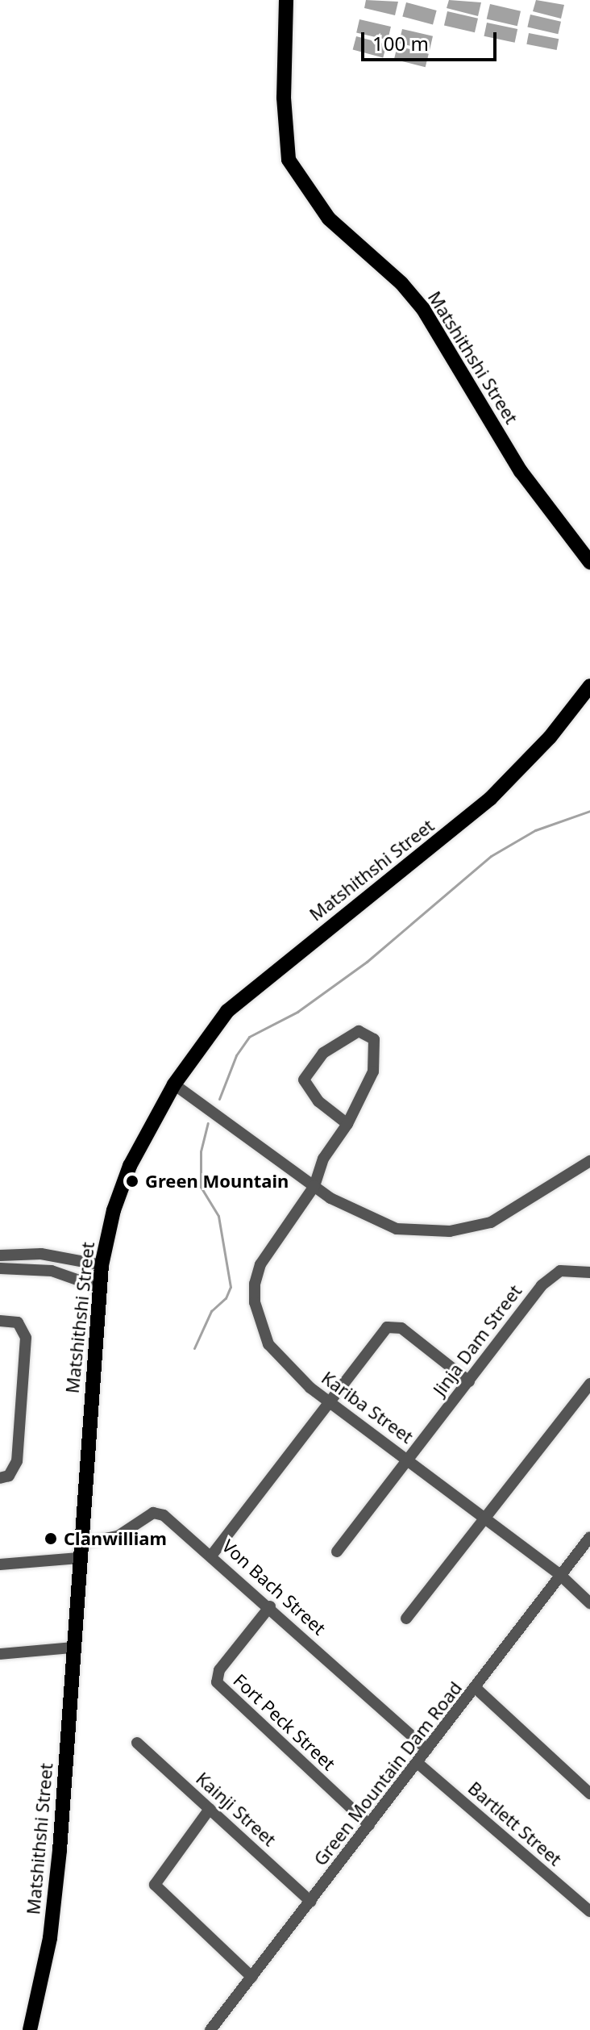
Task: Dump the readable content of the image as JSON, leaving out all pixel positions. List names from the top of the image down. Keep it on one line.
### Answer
{"streets":{"main road":["Matshithshi Street"],"street":["Jinja Dam Street","Kariba Street","Von Bach Street","Fort Peck Street","Green Mountain Dam Road","Kainji Street","Bartlett Street"]},"crossings":[["Matshithshi Street","Von Bach Street"],["Jinja Dam Street","Kariba Street"],["Kariba Street","Green Mountain Dam Road"],["Von Bach Street","Fort Peck Street"],["Von Bach Street","Green Mountain Dam Road"],["Fort Peck Street","Green Mountain Dam Road"],["Green Mountain Dam Road","Kainji Street"],["Green Mountain Dam Road","Bartlett Street"]],"places":["Green Mountain","Clanwilliam"],"scale_bar":"100 m"}
